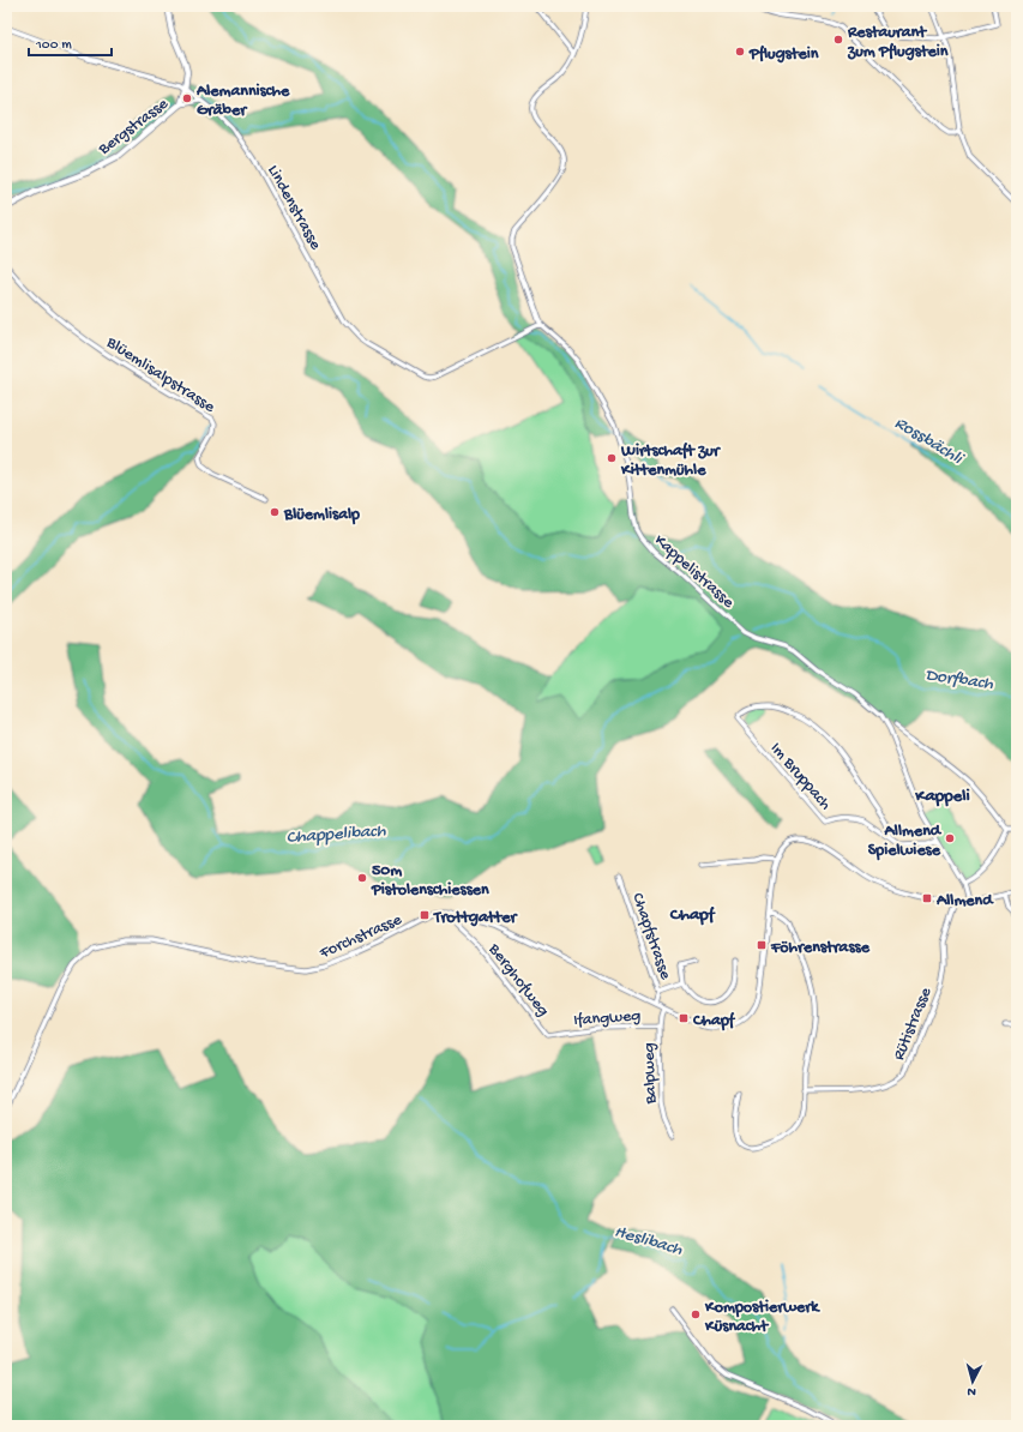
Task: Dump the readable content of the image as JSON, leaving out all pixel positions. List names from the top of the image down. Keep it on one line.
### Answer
{"streets":{"street":["Bergstrasse","Lindenstrasse","Blüemlisalpstrasse","Kappelistrasse","Im Bruppach","Forchstrasse","Chapfstrasse","Berghofweg","Ifangweg","Rütistrasse","Balpweg"]},"crossings":[["Bergstrasse","Lindenstrasse"],["Lindenstrasse","Kappelistrasse"],["Kappelistrasse","Im Bruppach"],["Forchstrasse","Chapfstrasse"],["Forchstrasse","Berghofweg"],["Forchstrasse","Balpweg"],["Berghofweg","Ifangweg"],["Ifangweg","Balpweg"]],"districts":["Kappeli","Chapf"],"water":["Rossbächli","Dorfbach","Chappelibach","Heslibach"],"places":{"other":["Restaurant zum Pflugstein","Pflugstein","Alemannische Gräber","Wirtschaft zur Kittenmühle","Blüemlisalp","Allmend Spielwiese","50m Pistolenschiessen","Kompostierwerk Küsnacht"],"transit":["Allmend","Trottgatter","Föhrenstrasse","Chapf"]},"scale_bar":"100 m","north":"bottom"}
